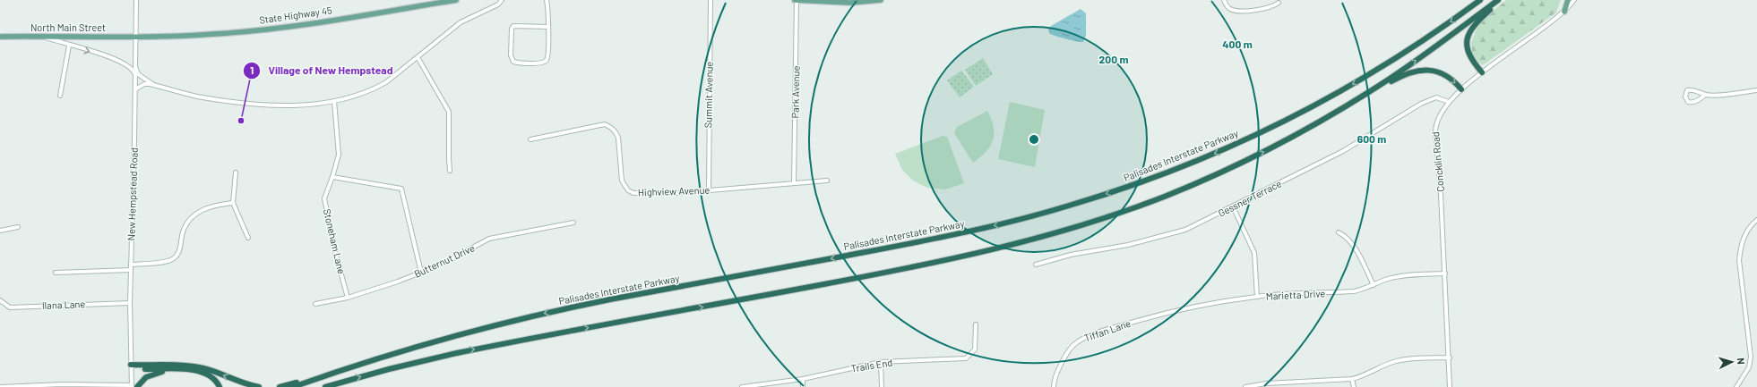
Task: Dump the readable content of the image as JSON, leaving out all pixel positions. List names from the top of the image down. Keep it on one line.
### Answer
{"streets":{"highway":["Palisades Interstate Parkway"],"main road":["State Highway 45","North Main Street"],"street":["Park Avenue","Summit Avenue","Concklin Road","Highview Avenue","New Hempstead Road","Gessner Terrace","Stoneham Lane","Butternut Drive","Marietta Drive","Ilana Lane","Tiffan Lane","Trails End"]},"crossings":[["State Highway 45","North Main Street"],["State Highway 45","New Hempstead Road"],["North Main Street","New Hempstead Road"],["Park Avenue","Highview Avenue"],["Summit Avenue","Highview Avenue"],["Concklin Road","Gessner Terrace"],["Concklin Road","Marietta Drive"],["New Hempstead Road","Ilana Lane"],["Stoneham Lane","Butternut Drive"],["Marietta Drive","Tiffan Lane"]],"places":["Village of New Hempstead"],"north":"right","rings":["400 m","200 m","600 m"]}
